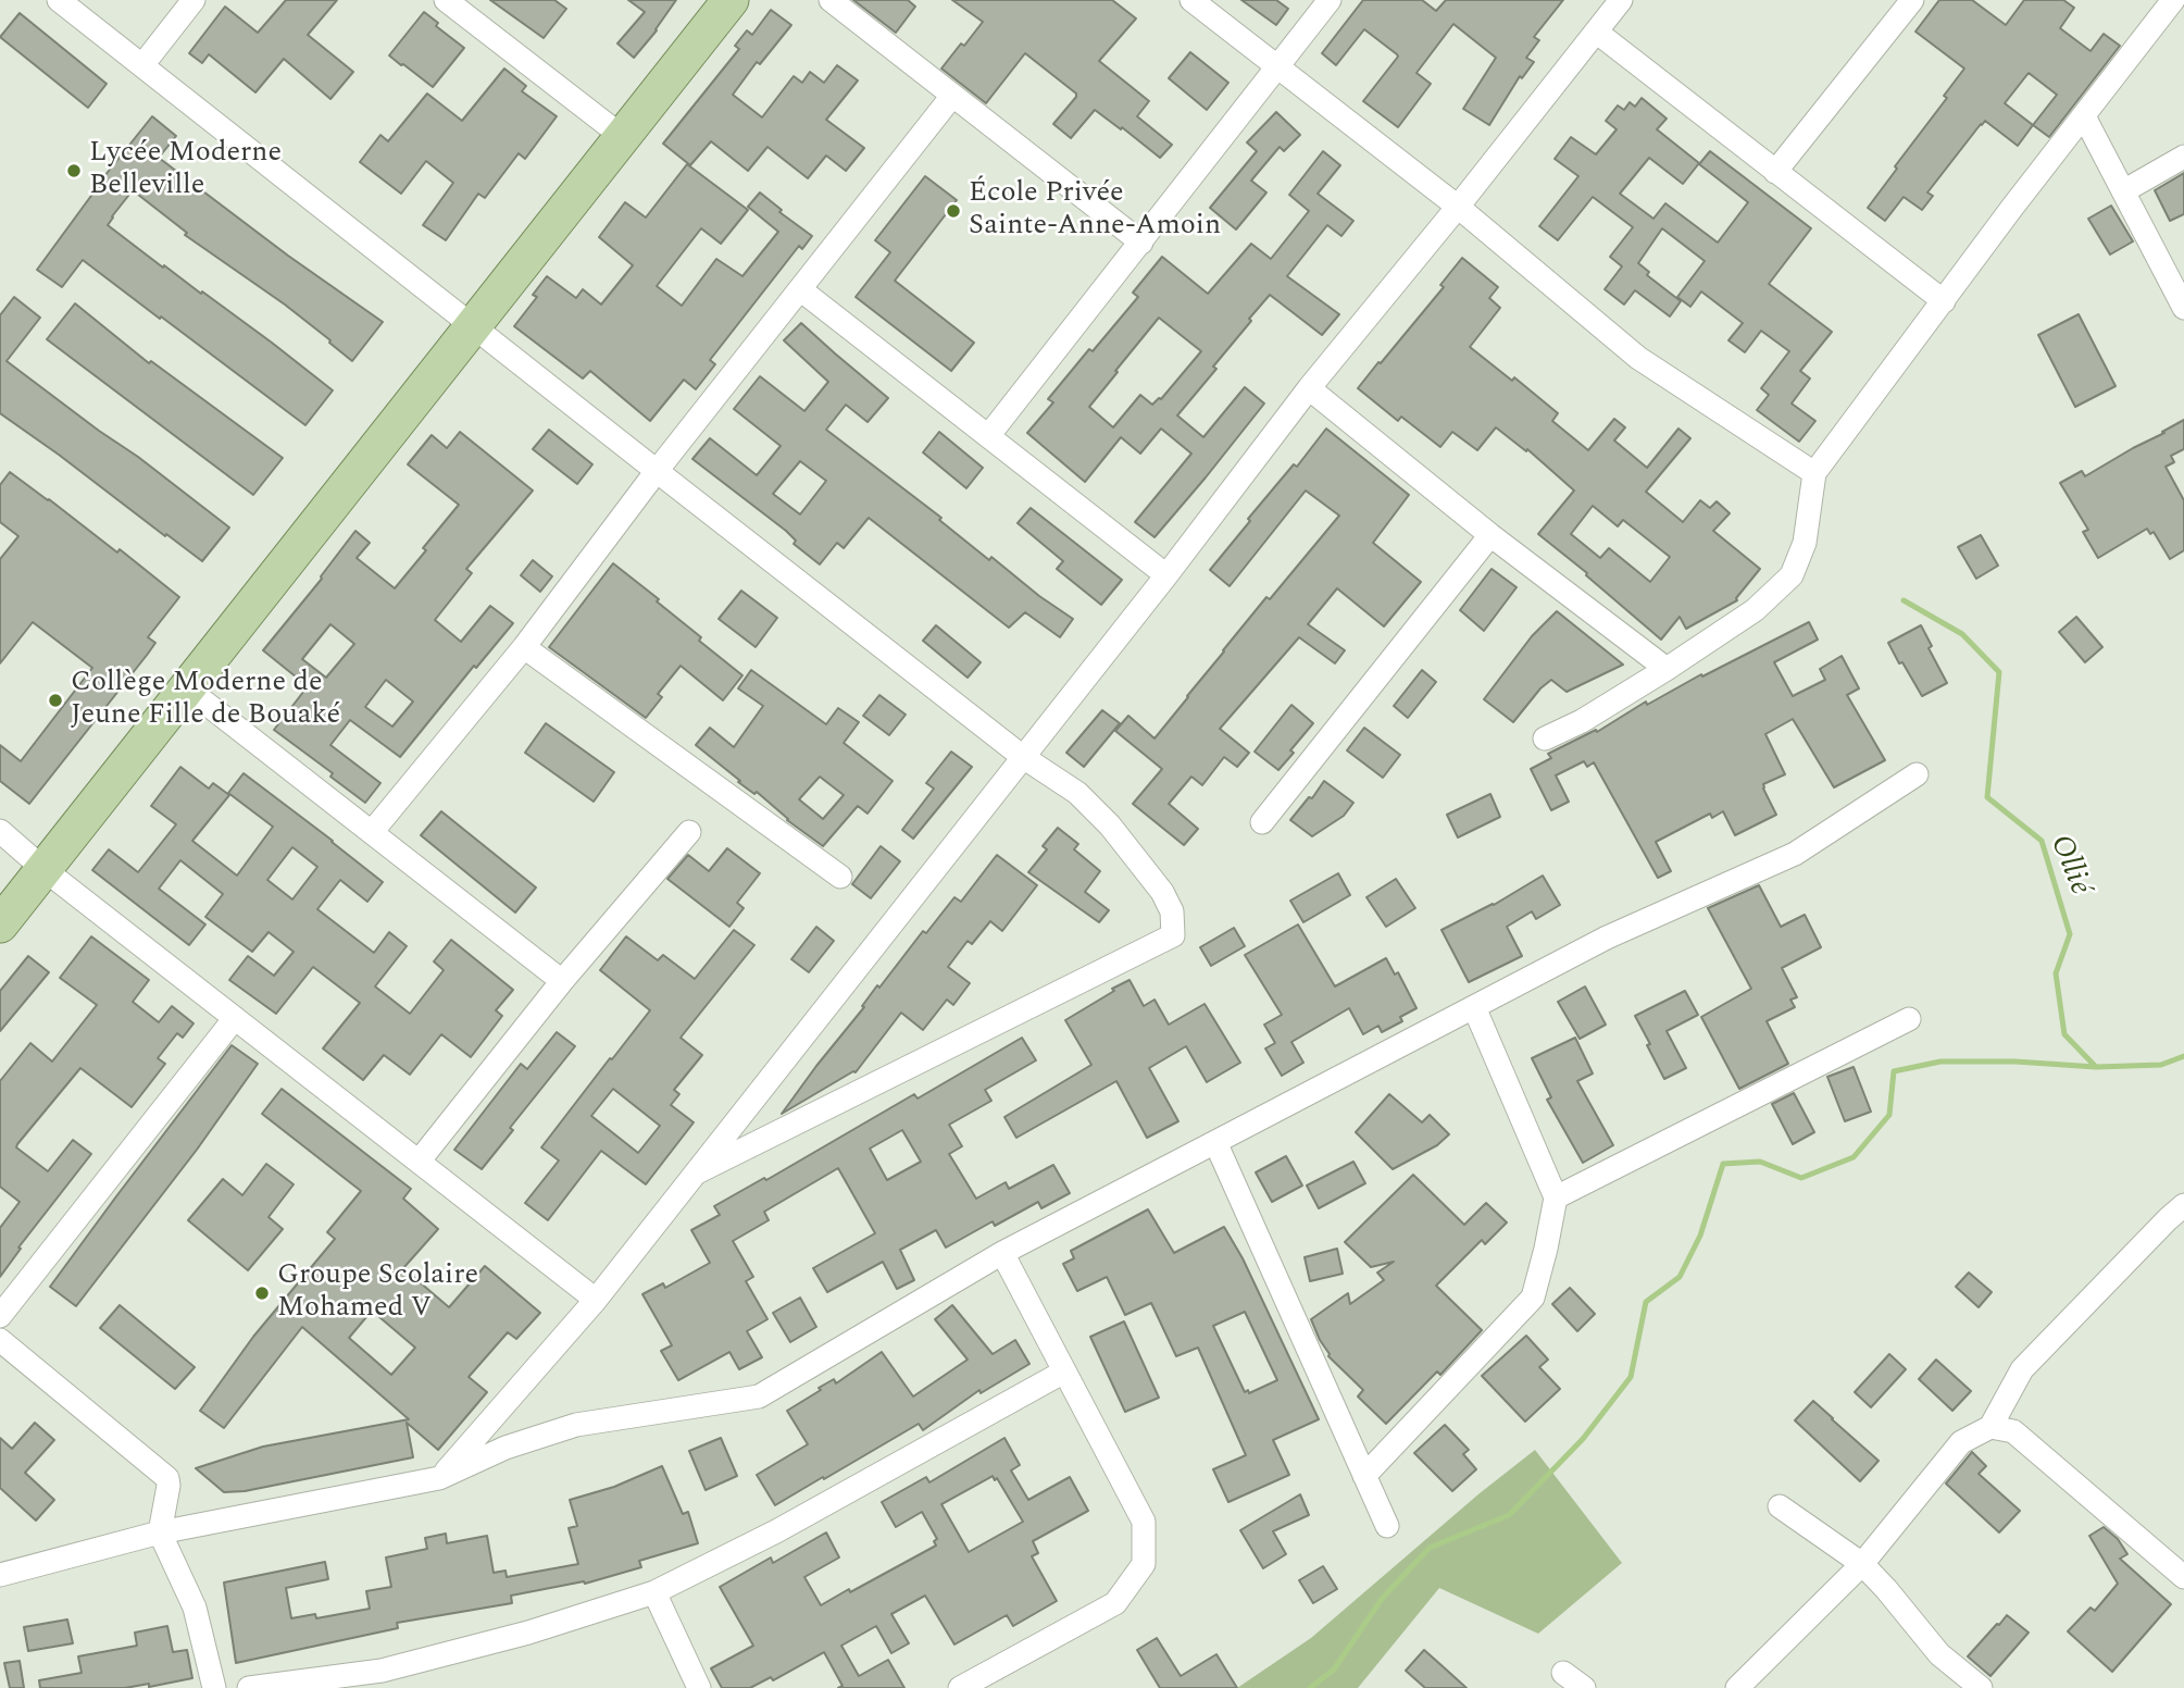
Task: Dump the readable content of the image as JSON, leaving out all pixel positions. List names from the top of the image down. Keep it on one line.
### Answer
{"water":["Ollié"],"places":["Lycée Moderne Belleville","École Privée Sainte-Anne-Amoin","Collège Moderne de Jeune Fille de Bouaké","Groupe Scolaire Mohamed V"]}
